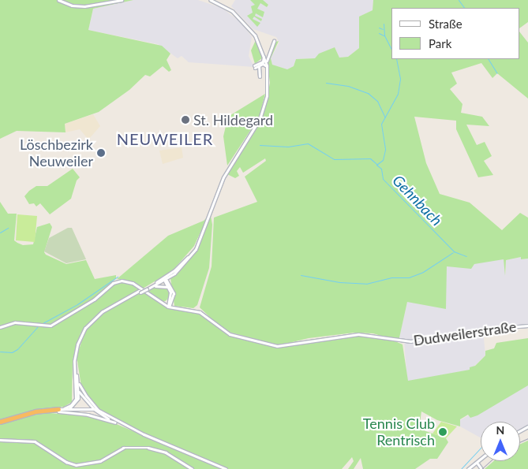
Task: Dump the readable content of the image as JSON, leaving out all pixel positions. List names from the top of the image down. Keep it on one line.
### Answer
{"streets":{"main road":["Dudweilerstraße"]},"districts":["NEUWEILER"],"water":["Gehnbach"],"places":["St. Hildegard","Löschbezirk Neuweiler","Tennis Club Rentrisch"],"legend":["Straße","Park"],"north":"top"}
